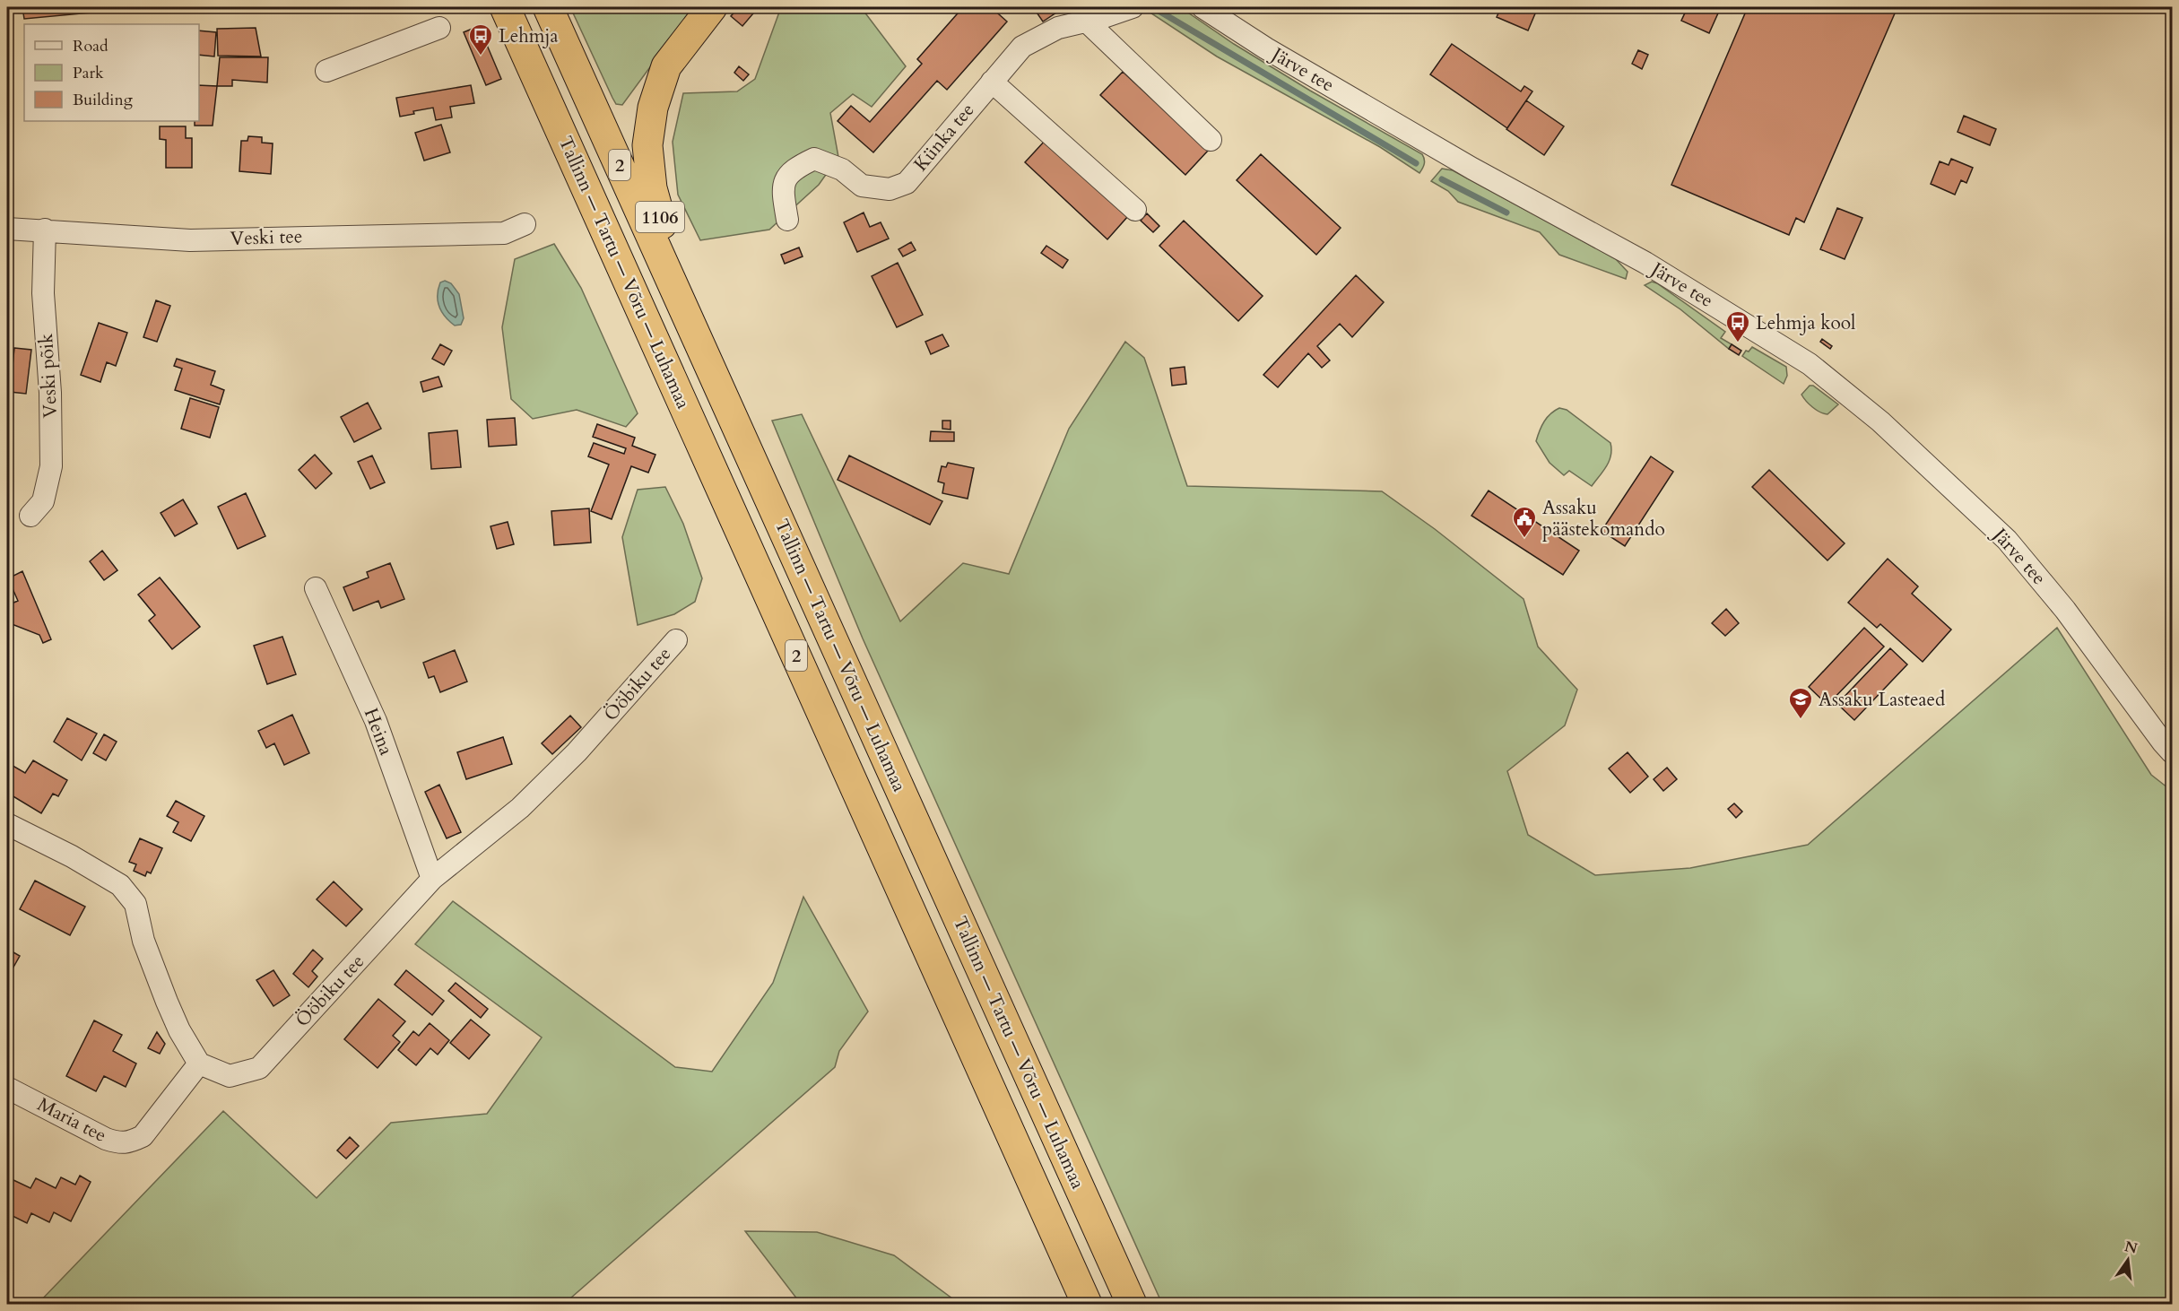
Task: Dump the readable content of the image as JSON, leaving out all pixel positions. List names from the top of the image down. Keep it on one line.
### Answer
{"streets":{"highway":["2","1106","Tallinn — Tartu — Võru — Luhamaa"],"street":["Järve tee","Künka tee","Veski tee","Veski põik","Ööbiku tee","Heina","Maria tee"]},"crossings":[["1106","Tallinn — Tartu — Võru — Luhamaa"],["Veski tee","Veski põik"],["Ööbiku tee","Heina"],["Ööbiku tee","Maria tee"]],"places":{"bus stop":["Lehmja","Lehmja kool"],"public building":["Assaku päästekomando"],"school or university":["Assaku Lasteaed"]},"legend":["Road","Park","Building"],"north":"top"}
